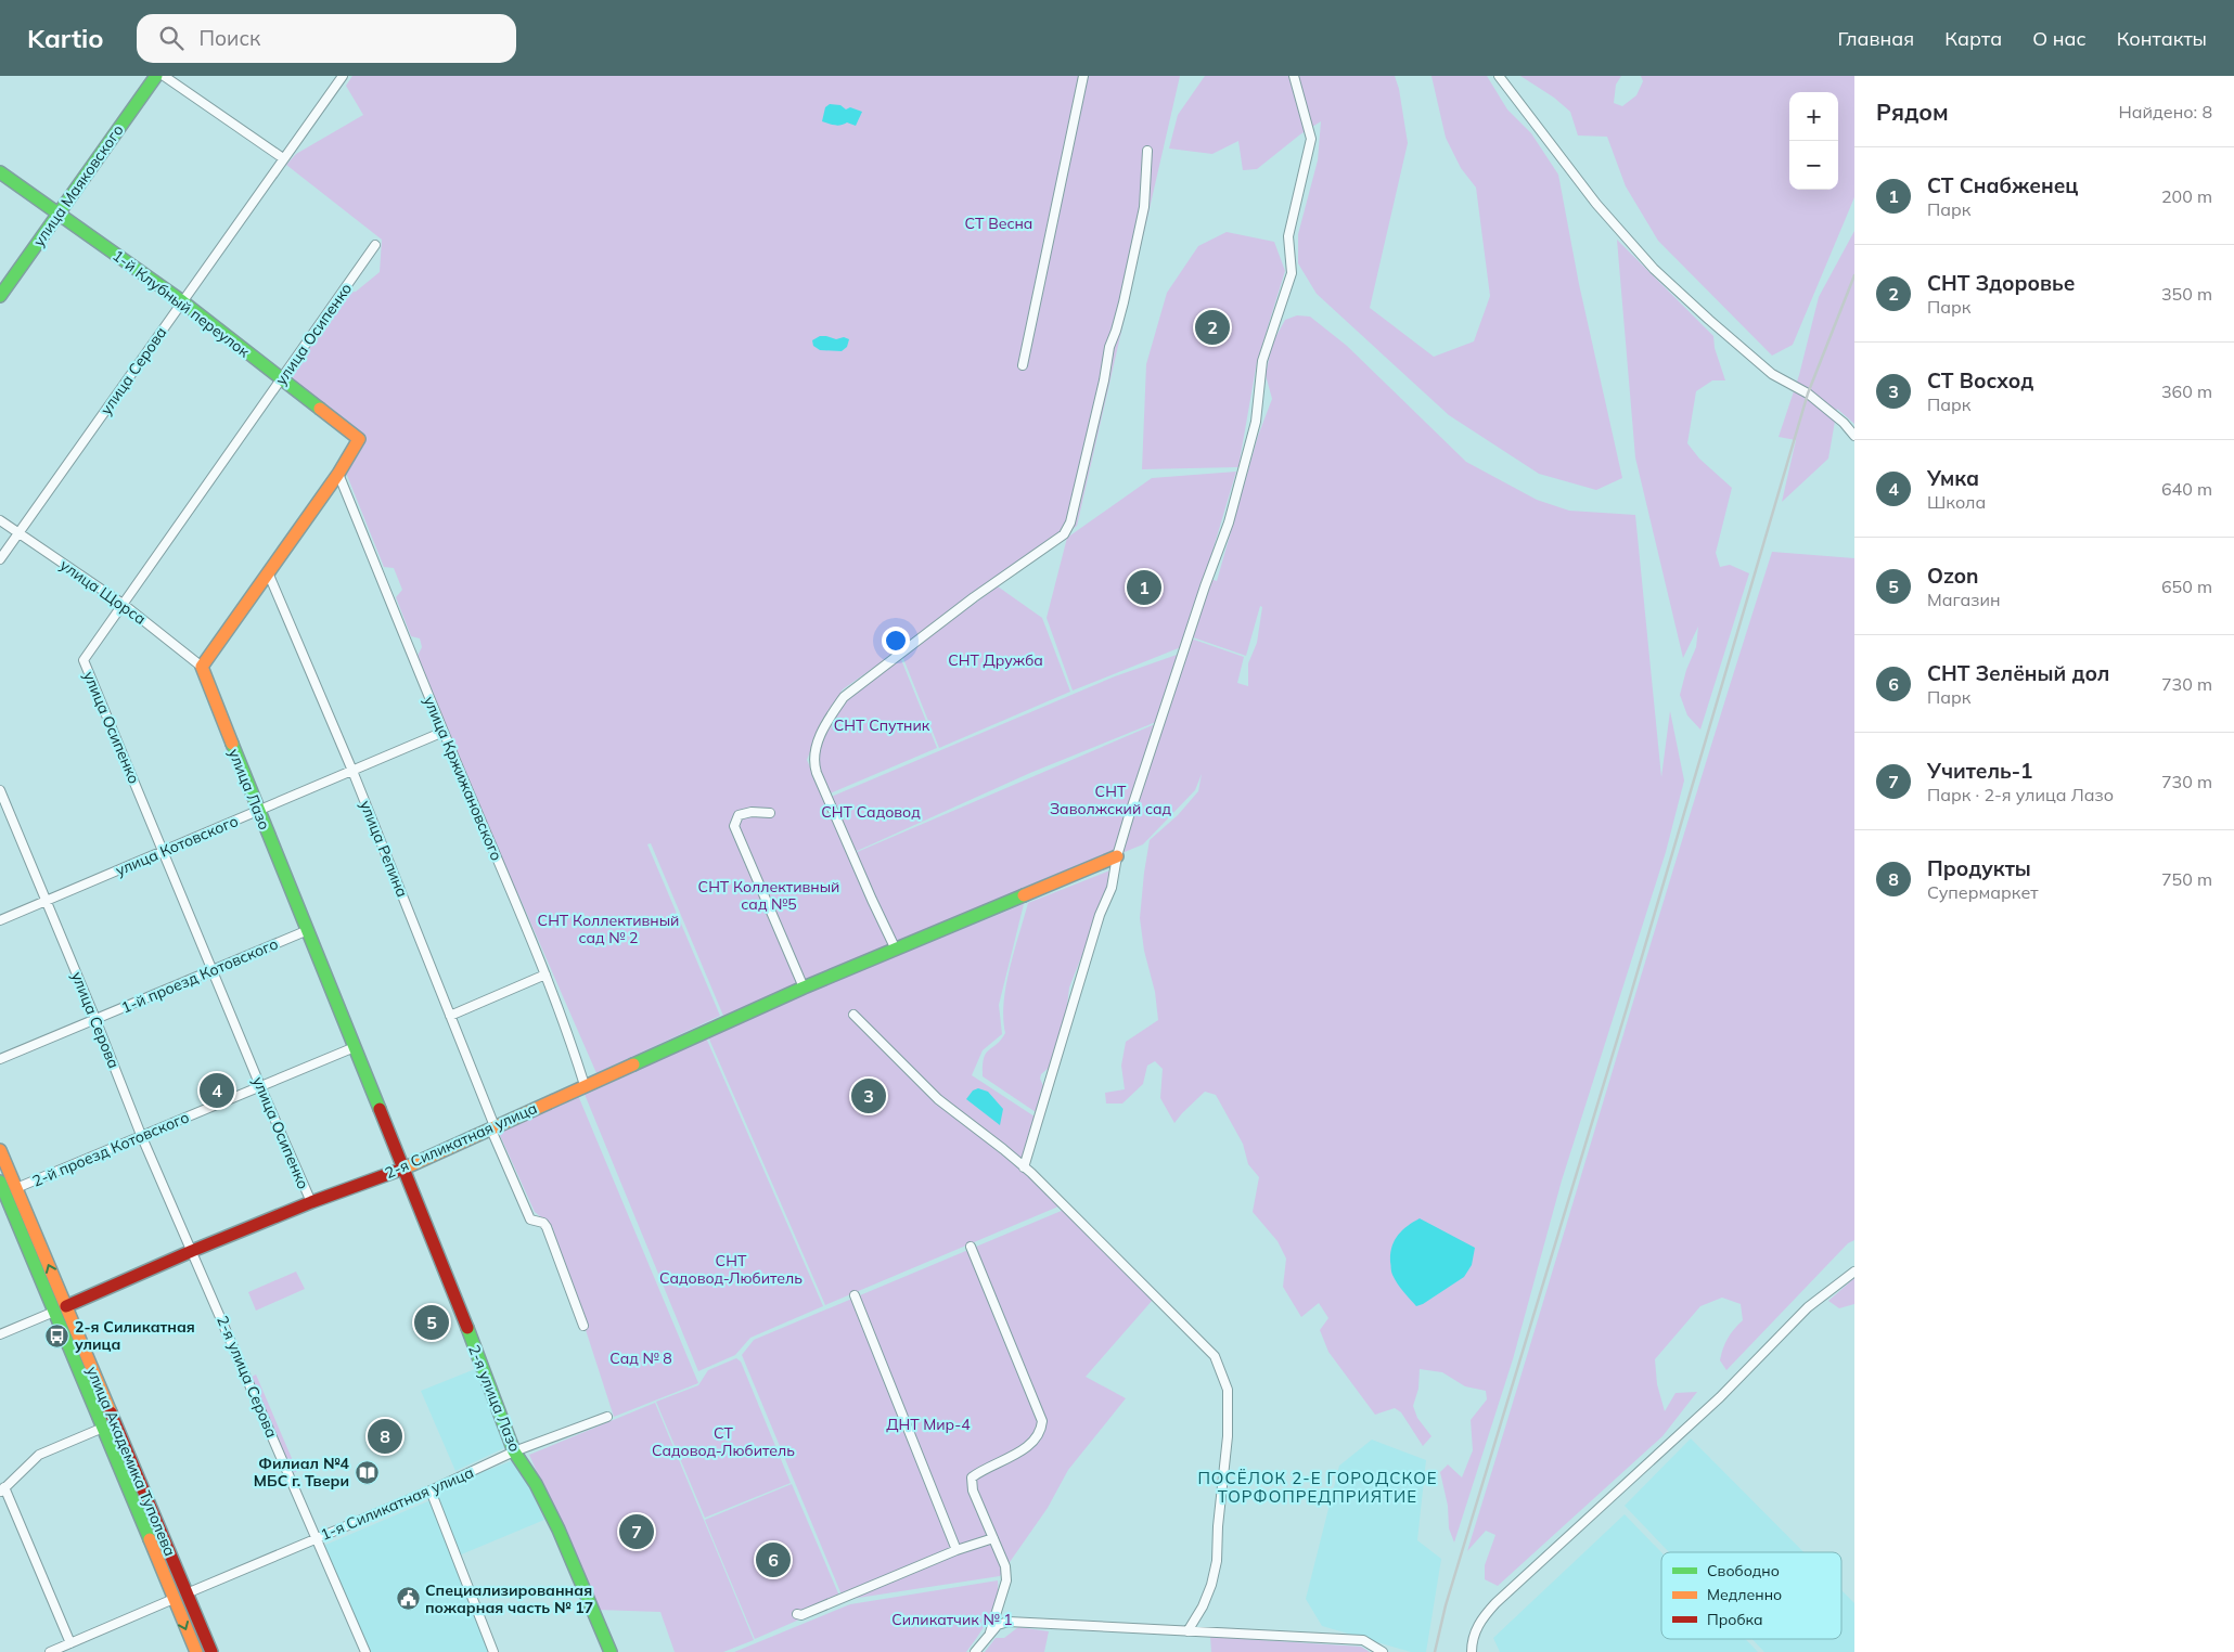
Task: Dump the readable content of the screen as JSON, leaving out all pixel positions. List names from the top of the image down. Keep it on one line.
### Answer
{"streets":{"street":["улица Маяковского","1-й Клубный переулок","улица Осипенко","улица Серова","улица Щорса","улица Кржижановского","улица Лазо","улица Котовского","улица Репина","1-й проезд Котовского","2-я Силикатная улица","2-й проезд Котовского","2-я улица Серова","2-я улица Лазо","улица Академика Туполева","1-я Силикатная улица"]},"crossings":[["улица Маяковского","1-й Клубный переулок"],["1-й Клубный переулок","улица Осипенко"],["1-й Клубный переулок","улица Серова"],["1-й Клубный переулок","улица Кржижановского"],["улица Осипенко","улица Щорса"],["улица Осипенко","улица Котовского"],["улица Осипенко","1-й проезд Котовского"],["улица Осипенко","2-я Силикатная улица"],["улица Осипенко","2-й проезд Котовского"],["улица Серова","улица Щорса"],["улица Серова","улица Котовского"],["улица Серова","1-й проезд Котовского"],["улица Серова","2-я Силикатная улица"],["улица Серова","2-й проезд Котовского"],["улица Серова","2-я улица Серова"],["улица Щорса","улица Лазо"],["улица Кржижановского","улица Котовского"],["улица Кржижановского","2-я Силикатная улица"],["улица Лазо","улица Котовского"],["улица Лазо","1-й проезд Котовского"],["улица Лазо","2-я Силикатная улица"],["улица Лазо","2-й проезд Котовского"],["улица Лазо","2-я улица Лазо"],["улица Котовского","улица Репина"],["улица Репина","2-я Силикатная улица"],["2-я Силикатная улица","2-я улица Серова"],["2-я Силикатная улица","2-я улица Лазо"],["2-я Силикатная улица","улица Академика Туполева"],["2-й проезд Котовского","улица Академика Туполева"],["2-я улица Серова","1-я Силикатная улица"],["2-я улица Лазо","1-я Силикатная улица"],["улица Академика Туполева","1-я Силикатная улица"]],"districts":["ПОСЁЛОК 2-Е ГОРОДСКОЕ ТОРФОПРЕДПРИЯТИЕ"],"parks":["СТ Весна","СНТ Дружба","СНТ Спутник","СНТ Заволжский сад","СНТ Садовод","СНТ Коллективный сад №5","СНТ Коллективный сад № 2","СНТ Садовод-Любитель","Сад № 8","ДНТ Мир-4","СТ Садовод-Любитель","Силикатчик № 1"],"places":{"bus stop":["2-я Силикатная улица"],"library":["Филиал №4 МБС г. Твери"],"public building":["Специализированная пожарная часть № 17"]},"legend":["Свободно","Медленно","Пробка"],"page":{"header":"Kartio","search":"Поиск","nav":["Главная","Карта","О нас","Контакты"],"heading":["Рядом","Найдено: 8"],"map_buttons":["+","−"],"list":[{"mark":"1","name":"СТ Снабженец","note":"Парк","value":"200 m"},{"mark":"2","name":"СНТ Здоровье","note":"Парк","value":"350 m"},{"mark":"3","name":"СТ Восход","note":"Парк","value":"360 m"},{"mark":"4","name":"Умка","note":"Школа","value":"640 m"},{"mark":"5","name":"Ozon","note":"Магазин","value":"650 m"},{"mark":"6","name":"СНТ Зелёный дол","note":"Парк","value":"730 m"},{"mark":"7","name":"Учитель-1","note":"Парк · 2-я улица Лазо","value":"730 m"},{"mark":"8","name":"Продукты","note":"Супермаркет","value":"750 m"}],"pins":["2","1","4","3","5","8","7","6"]}}
